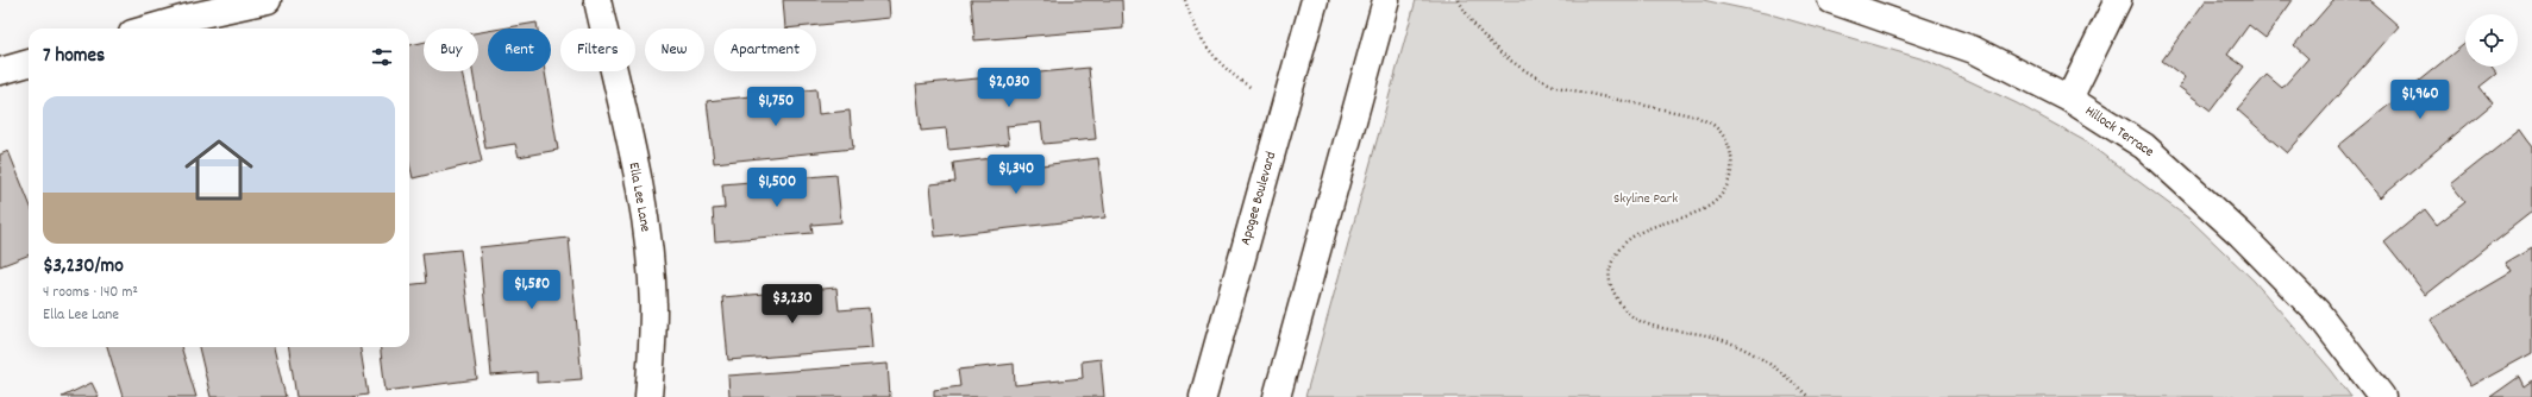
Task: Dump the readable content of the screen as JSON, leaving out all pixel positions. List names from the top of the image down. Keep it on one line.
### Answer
{"streets":{"street":["Hillock Terrace","Ella Lee Lane","Apogee Boulevard"]},"parks":["Skyline Park"],"page":{"chip":["Buy","Rent","Filters","New","Apartment"],"heading":"7 homes","price":["$2,030","$1,960","$1,750","$1,340","$1,500","$1,580","$3,230"],"list":[{"name":"$3,230/mo","note":"4 rooms · 140 m² · Ella Lee Lane"}]}}
